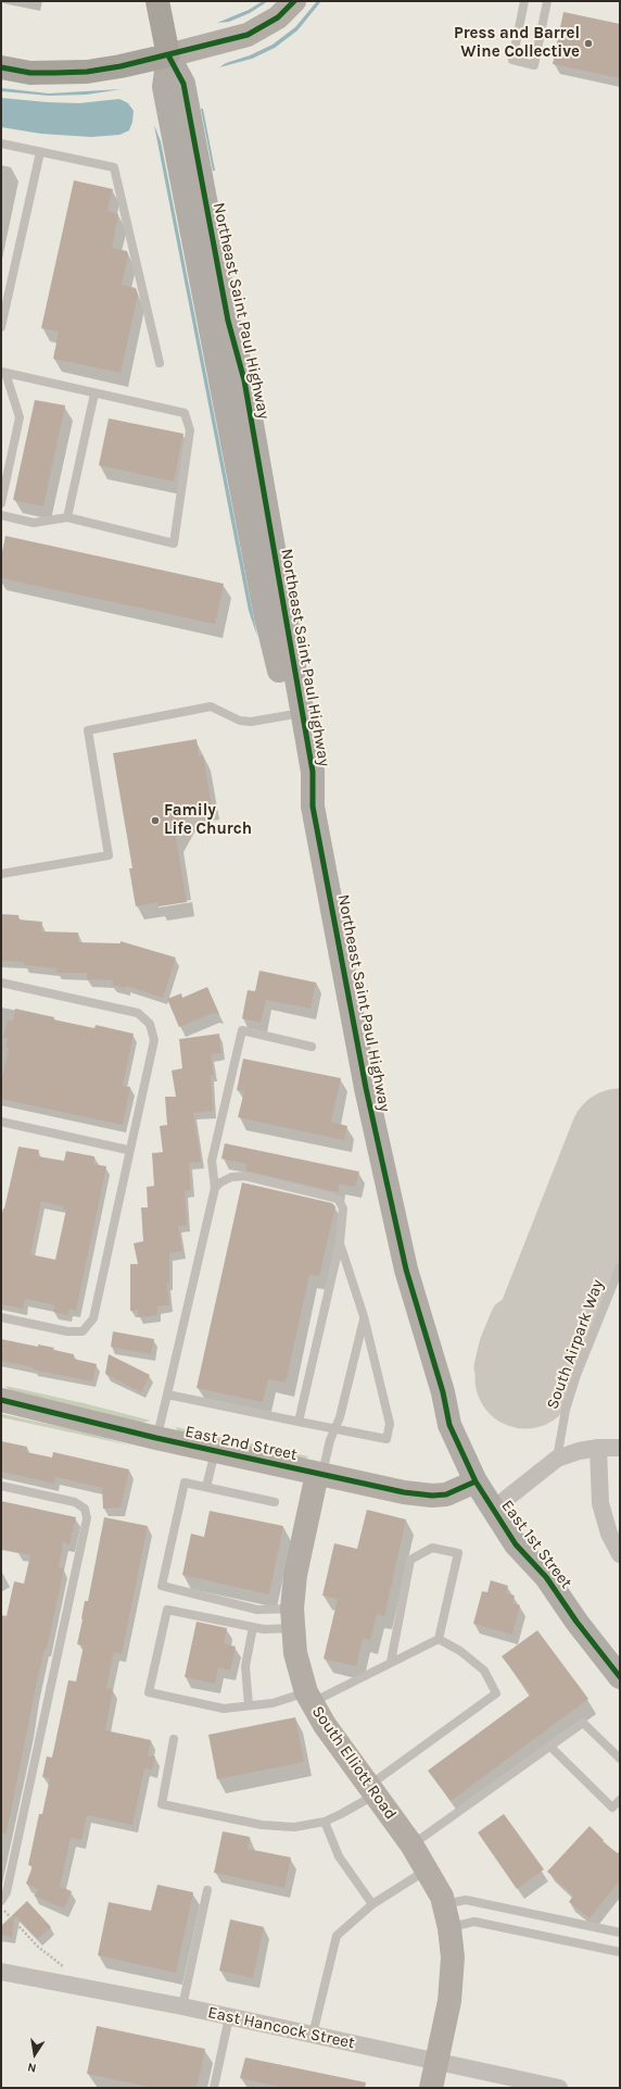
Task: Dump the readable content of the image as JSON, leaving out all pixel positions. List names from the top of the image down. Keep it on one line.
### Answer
{"streets":{"highway":["Northeast Saint Paul Highway"],"main road":["East 1st Street"],"street":["East 2nd Street","South Elliott Road","East Hancock Street"],"lane":["South Airpark Way"]},"crossings":[["Northeast Saint Paul Highway","East 1st Street"],["East 2nd Street","East 1st Street"],["East 2nd Street","South Elliott Road"],["South Elliott Road","East Hancock Street"]],"places":["Press and Barrel Wine Collective","Family Life Church"],"north":"bottom"}
